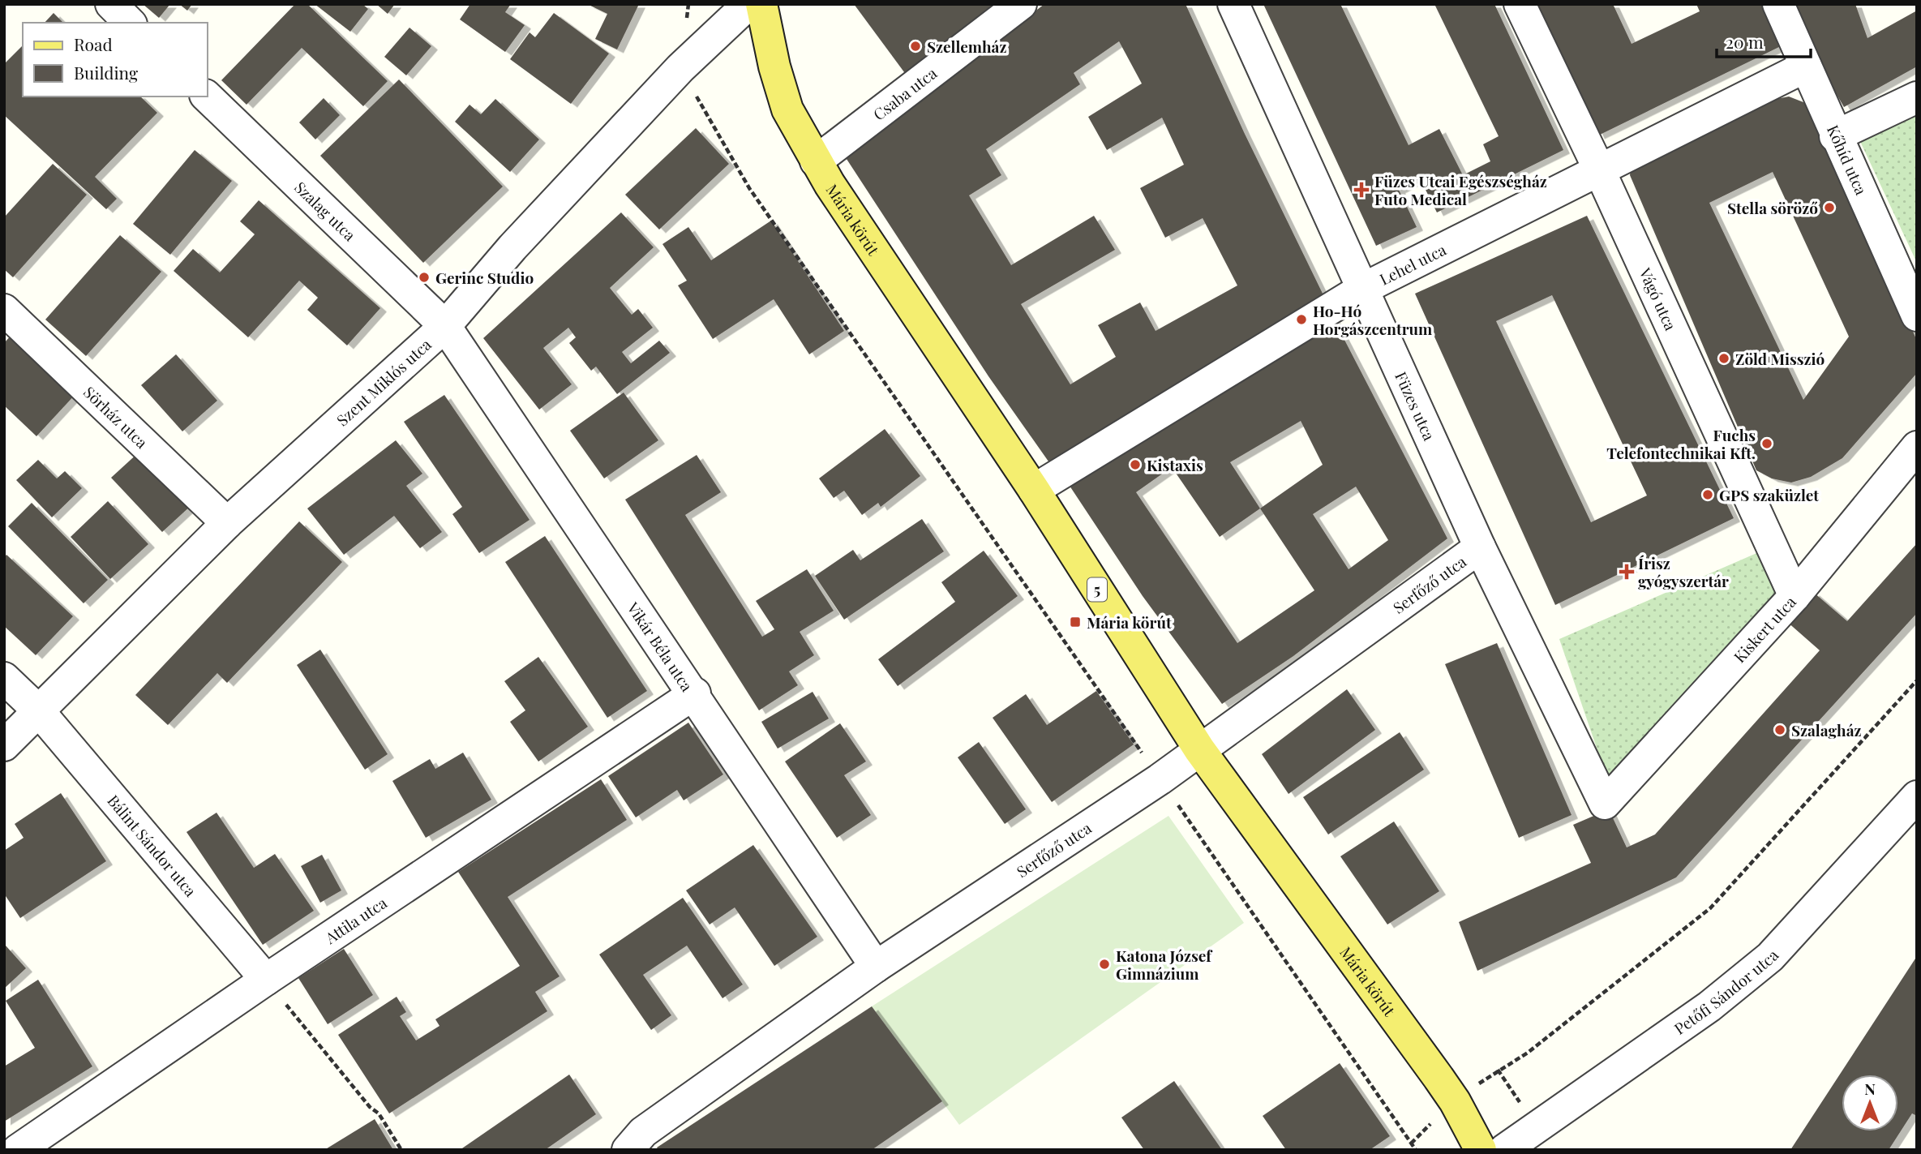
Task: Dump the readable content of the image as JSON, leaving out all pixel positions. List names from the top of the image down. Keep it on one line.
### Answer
{"streets":{"main road":["Mária körút","5"],"street":["Csaba utca","Kőhíd utca","Szalag utca","Lehel utca","Vágó utca","Szent Miklós utca","Füzes utca","Sörház utca","Serfőző utca","Kiskert utca","Vikár Béla utca","Bálint Sándor utca","Attila utca","Petőfi Sándor utca"]},"crossings":[["Csaba utca","Mária körút"],["Kőhíd utca","Lehel utca"],["Szalag utca","Szent Miklós utca"],["Szalag utca","Vikár Béla utca"],["Mária körút","Lehel utca"],["Mária körút","Serfőző utca"],["Lehel utca","Vágó utca"],["Lehel utca","Füzes utca"],["Vágó utca","Kiskert utca"],["Szent Miklós utca","Sörház utca"],["Szent Miklós utca","Vikár Béla utca"],["Szent Miklós utca","Bálint Sándor utca"],["Füzes utca","Serfőző utca"],["Füzes utca","Kiskert utca"],["Serfőző utca","Vikár Béla utca"],["Vikár Béla utca","Attila utca"],["Bálint Sándor utca","Attila utca"]],"places":{"other":["Szellemház","Stella söröző","Gerinc Studio","Ho-Hó Horgászcentrum","Zöld Misszió","Fuchs Telefontechnikai Kft.","Kistaxis","GPS szaküzlet","Szalagház","Katona József Gimnázium"],"health":["Füzes Utcai Egészségház Futo Medical","Írisz gyógyszertár"],"transit":["Mária körút"]},"legend":["Road","Building"],"scale_bar":"20 m","north":"top"}
